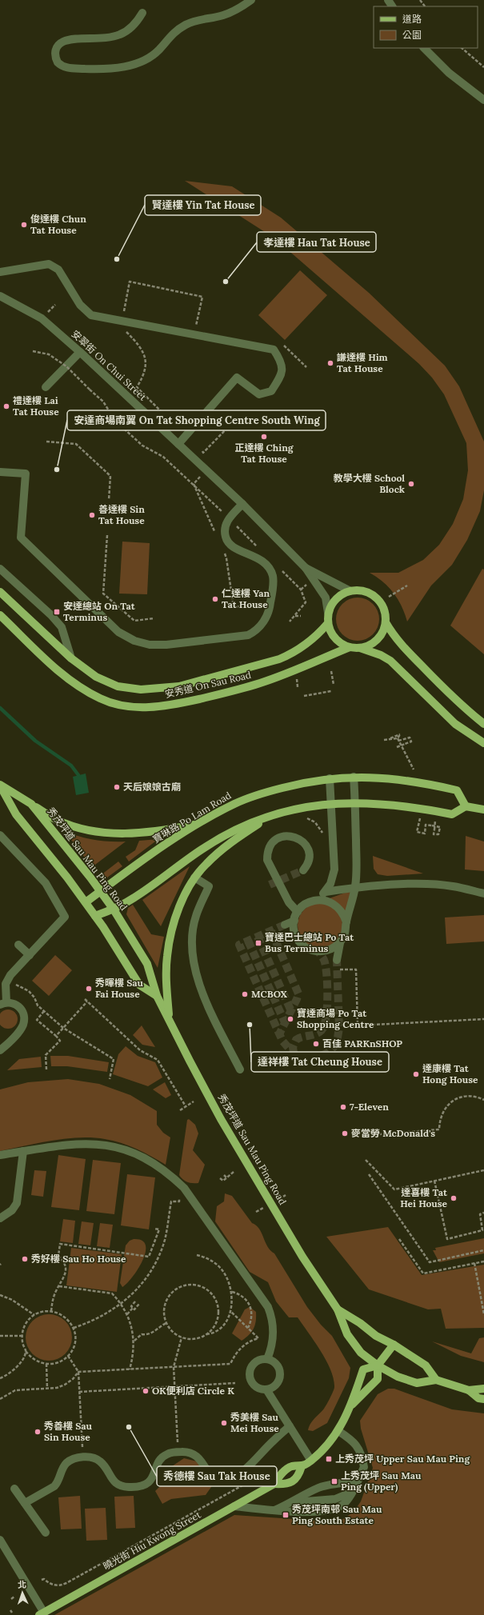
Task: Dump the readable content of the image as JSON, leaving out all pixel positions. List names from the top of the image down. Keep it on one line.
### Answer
{"streets":{"main road":["安秀道 On Sau Road","寶琳路 Po Lam Road","秀茂坪道 Sau Mau Ping Road","曉光街 Hiu Kwong Street"],"street":["安翠街 On Chui Street"]},"crossings":[["安翠街 On Chui Street","安秀道 On Sau Road"],["寶琳路 Po Lam Road","秀茂坪道 Sau Mau Ping Road"],["秀茂坪道 Sau Mau Ping Road","曉光街 Hiu Kwong Street"]],"places":{"other":["俊達樓 Chun Tat House","賢達樓 Yin Tat House","孝達樓 Hau Tat House","謙達樓 Him Tat House","禮達樓 Lai Tat House","正達樓 Ching Tat House","安達商場南翼 On Tat Shopping Centre South Wing","教學大樓 School Block","善達樓 Sin Tat House","仁達樓 Yan Tat House","天后娘娘古廟","秀暉樓 Sau Fai House","MCBOX","寶達商場 Po Tat Shopping Centre","達祥樓 Tat Cheung House","百佳 PARKnSHOP","達康樓 Tat Hong House","7-Eleven","麥當勞 McDonald's","達喜樓 Tat Hei House","秀好樓 Sau Ho House","OK便利店 Circle K","秀美樓 Sau Mei House","秀德樓 Sau Tak House","秀善樓 Sau Sin House"],"transit":["安達總站 On Tat Terminus","寶達巴士總站 Po Tat Bus Terminus","上秀茂坪 Upper Sau Mau Ping","上秀茂坪 Sau Mau Ping (Upper)","秀茂坪南邨 Sau Mau Ping South Estate"]},"legend":["道路","公園"],"north":"top"}
